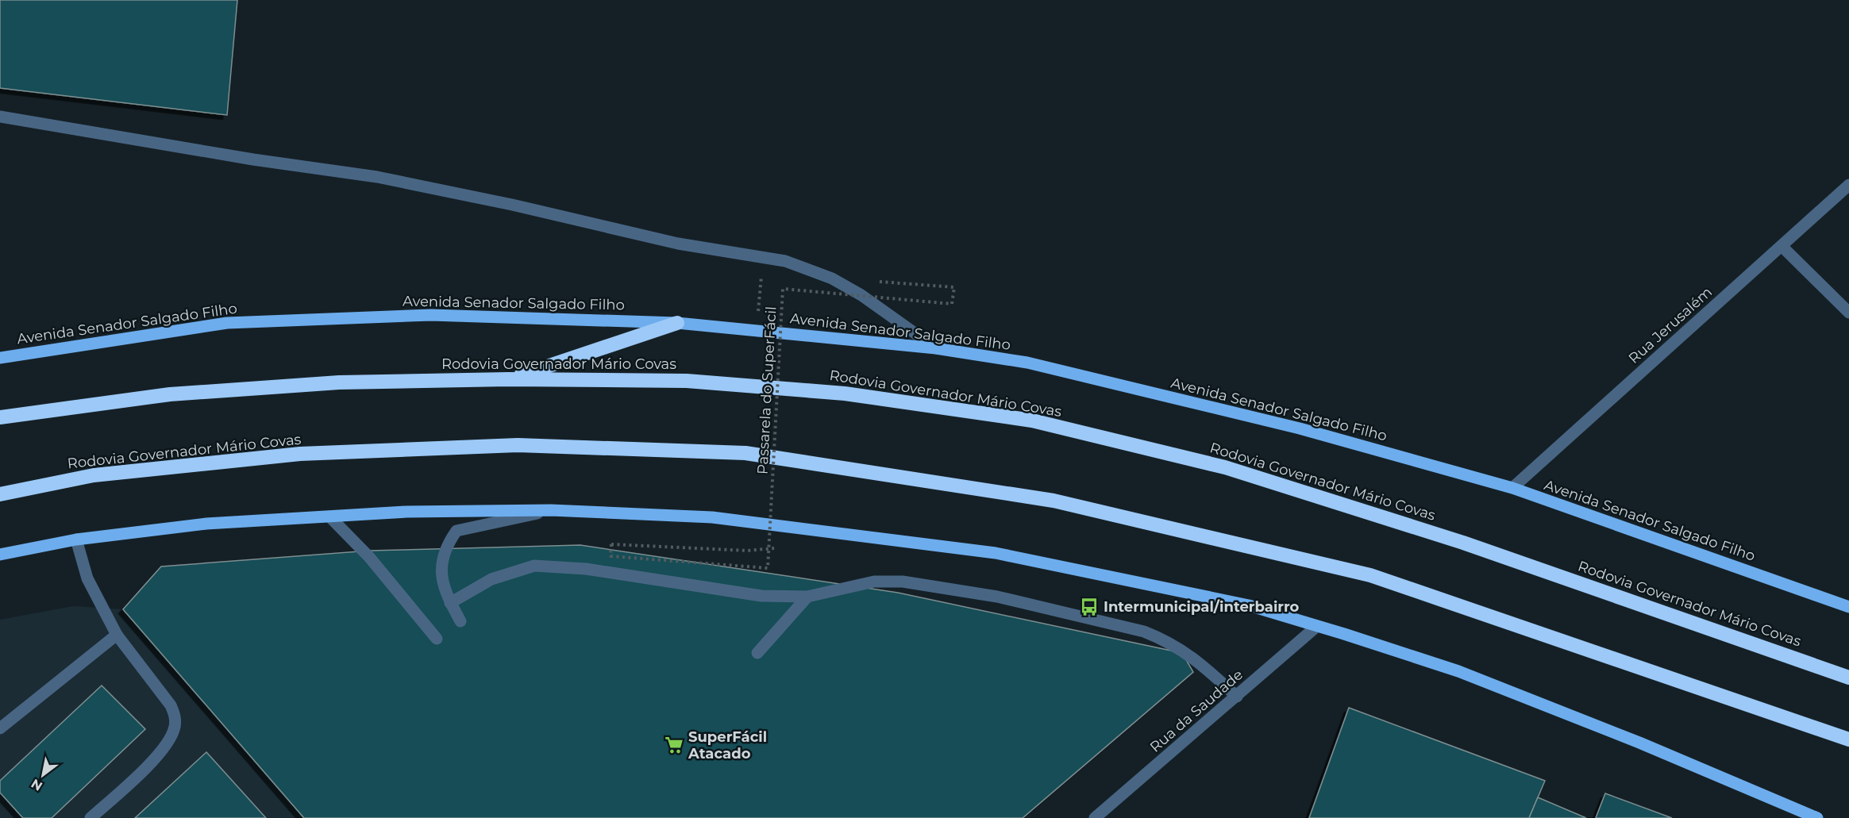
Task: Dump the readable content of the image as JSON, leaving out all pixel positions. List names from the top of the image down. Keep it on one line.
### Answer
{"streets":{"highway":["Rodovia Governador Mário Covas"],"main road":["Avenida Senador Salgado Filho"],"street":["Rua Jerusalém","Rua da Saudade"],"path":["Passarela do SuperFácil"]},"crossings":[["Avenida Senador Salgado Filho","Rua Jerusalém"]],"places":{"bus stop":["Intermunicipal/interbairro"],"supermarket":["SuperFácil Atacado"]},"north":"bottom left"}
